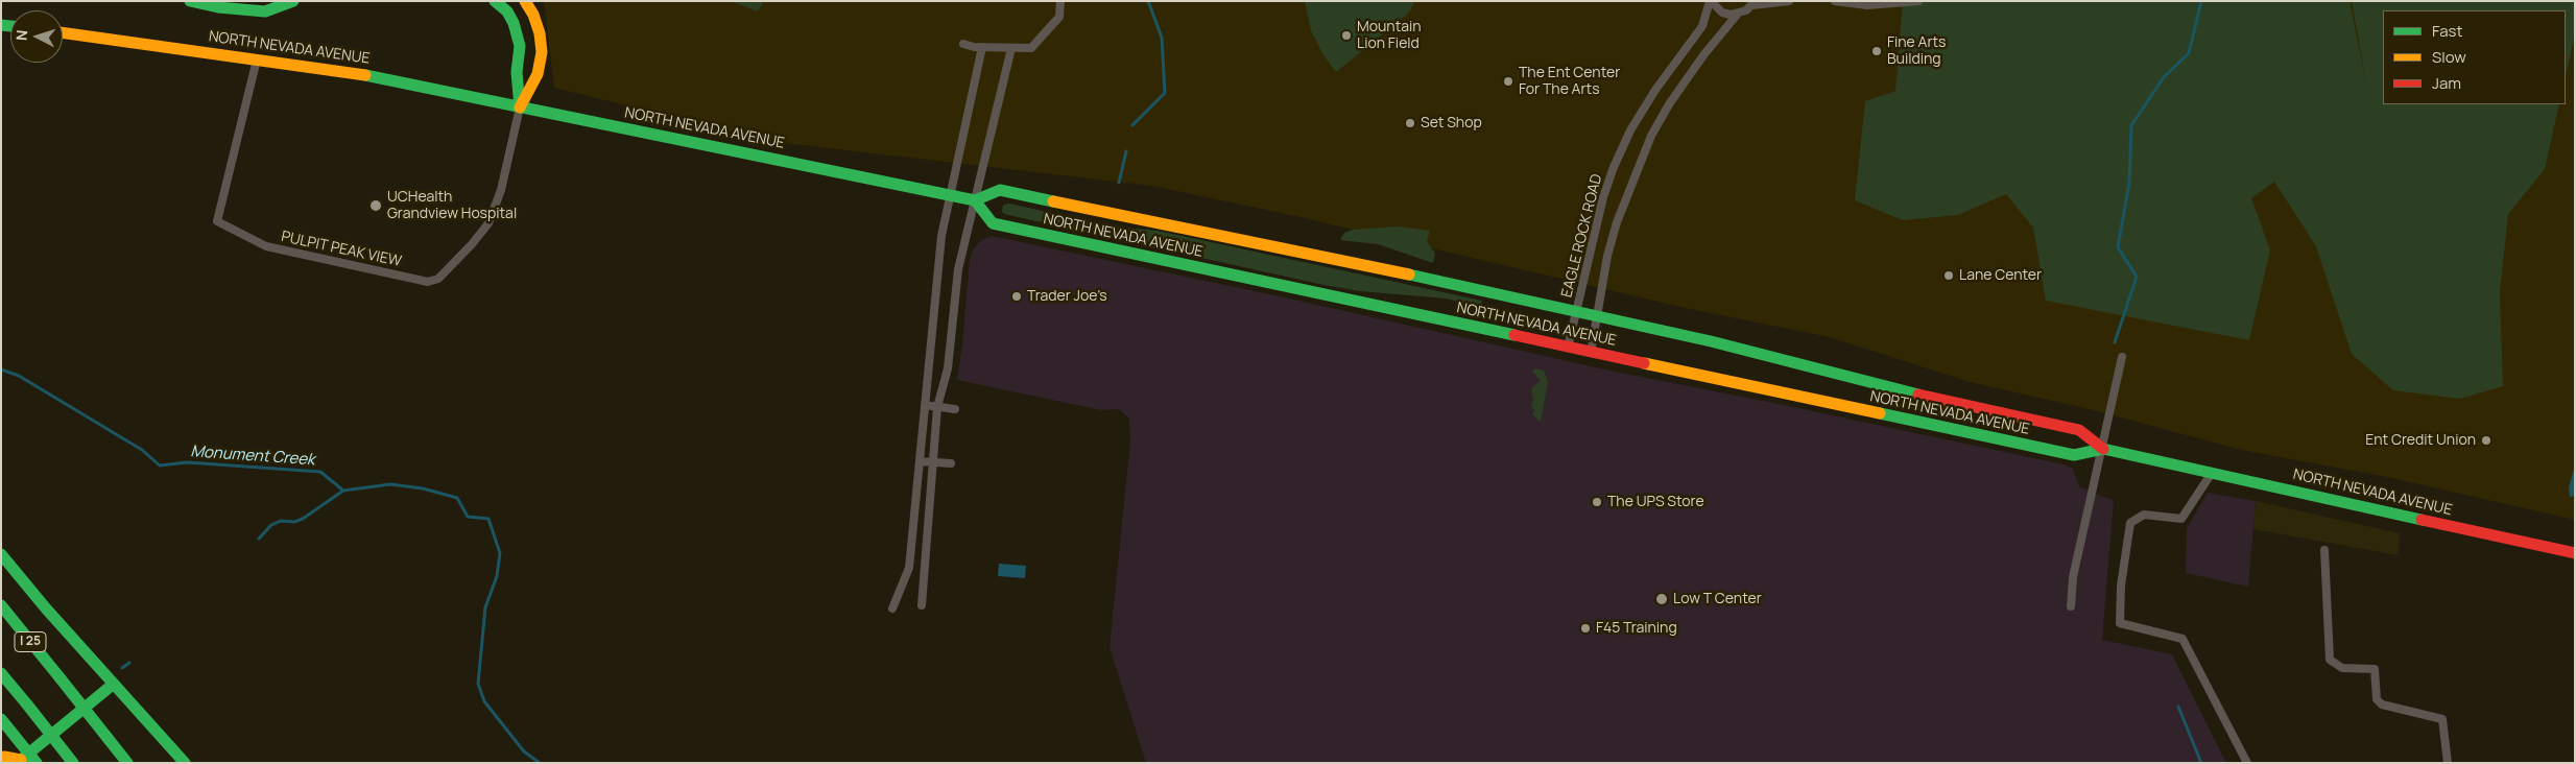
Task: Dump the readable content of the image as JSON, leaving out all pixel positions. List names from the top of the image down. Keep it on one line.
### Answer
{"streets":{"main road":["NORTH NEVADA AVENUE","I 25"],"street":["EAGLE ROCK ROAD","PULPIT PEAK VIEW"]},"crossings":[["NORTH NEVADA AVENUE","EAGLE ROCK ROAD"],["NORTH NEVADA AVENUE","PULPIT PEAK VIEW"]],"water":["Monument Creek"],"places":["Mountain Lion Field","Fine Arts Building","The Ent Center For The Arts","Set Shop","UCHealth Grandview Hospital","Lane Center","Trader Joe's","Ent Credit Union","The UPS Store","Low T Center","F45 Training"],"legend":["Fast","Slow","Jam"],"north":"left"}
